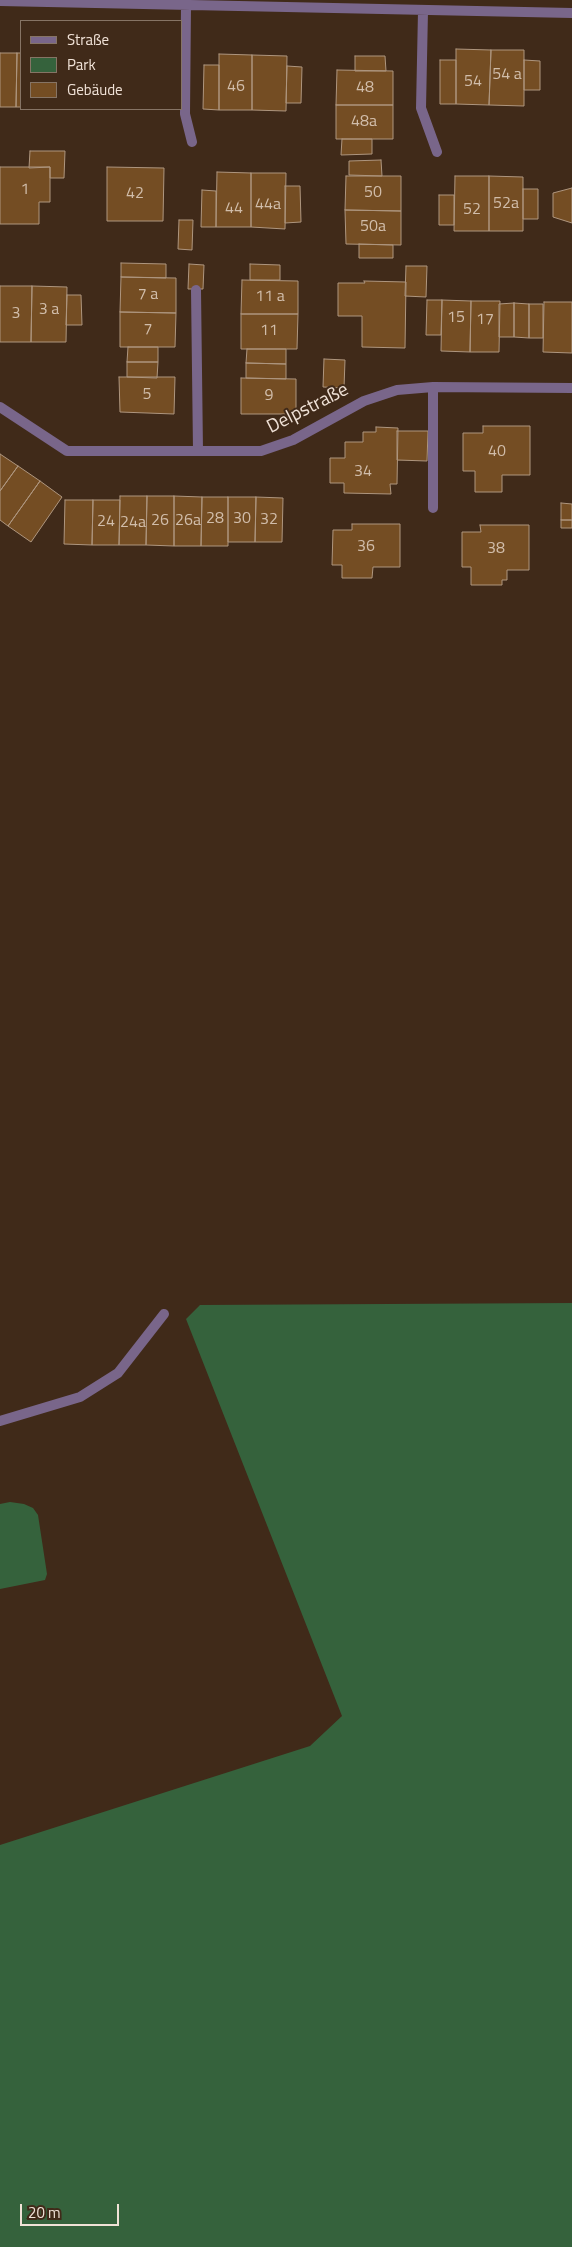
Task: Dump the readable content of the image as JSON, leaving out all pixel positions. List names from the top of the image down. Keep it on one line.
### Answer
{"streets":{"street":["Delpstraße"]},"house_numbers":["54 a","54","46","48","48a","1","50","42","52a","44a","44","52","50a","7 a","11 a","3 a","3","15","17","7","11","5","9","40","34","28","30","32","26","26a","24","24a","36","38"],"legend":["Straße","Park","Gebäude"],"scale_bar":"20 m"}
